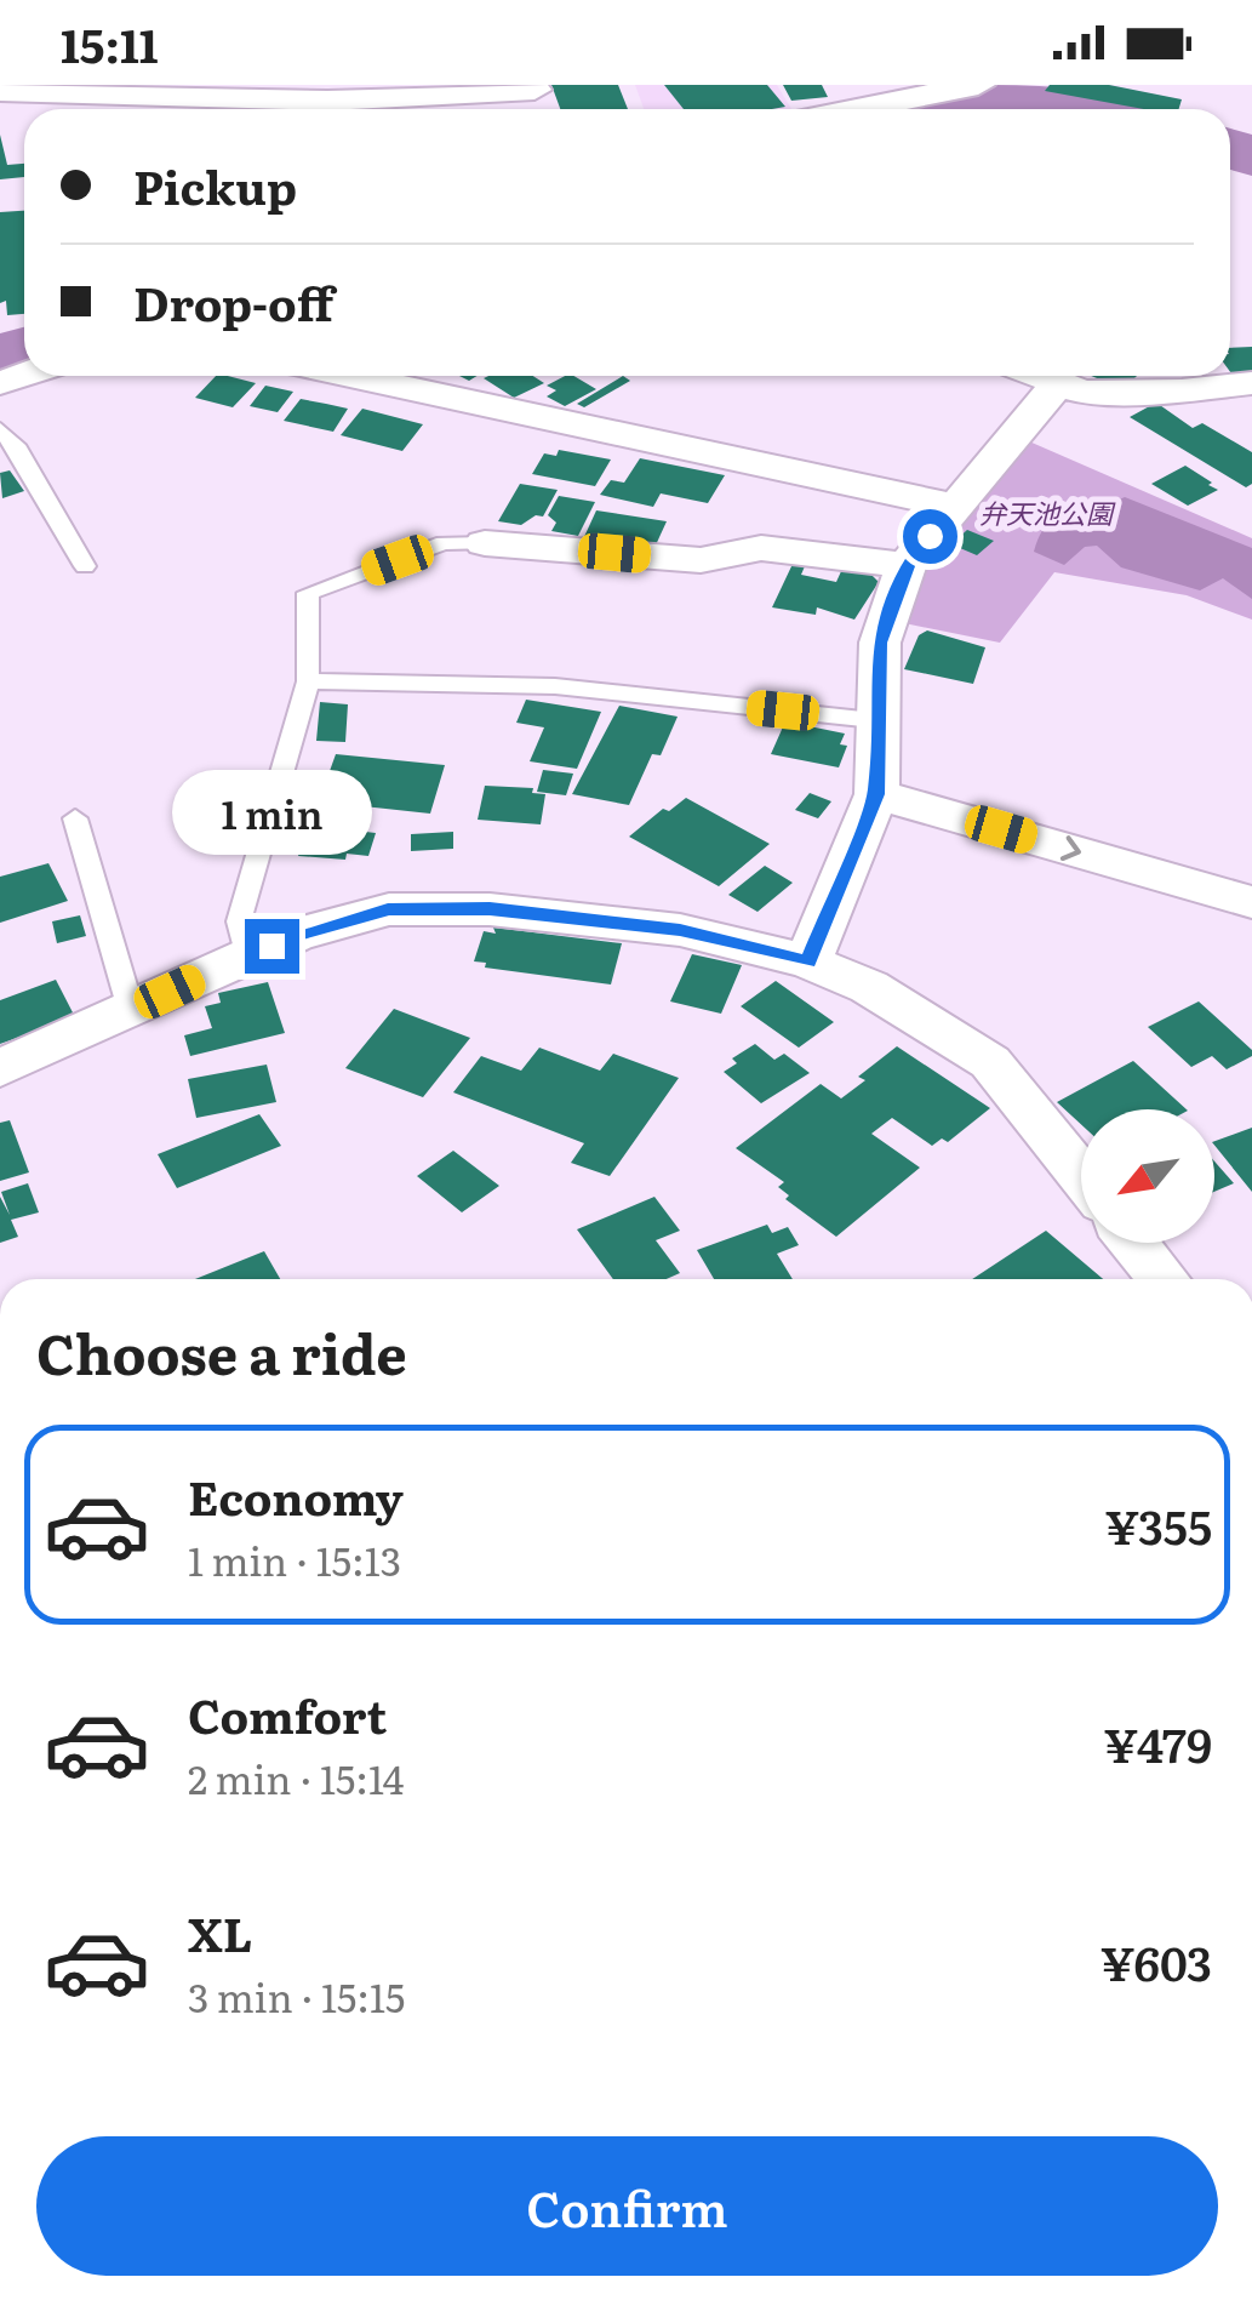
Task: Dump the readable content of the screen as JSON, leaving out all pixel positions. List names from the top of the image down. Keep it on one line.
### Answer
{"parks":["弁天池公園"],"north":"bottom left","page":{"status":"15:11","banner":["Pickup","Drop-off"],"bubble":"1 min","heading":"Choose a ride","list":[{"name":"Economy","note":"1 min · 15:13","value":"¥355"},{"name":"Comfort","note":"2 min · 15:14","value":"¥479"},{"name":"XL","note":"3 min · 15:15","value":"¥603"}],"buttons":"Confirm"}}
